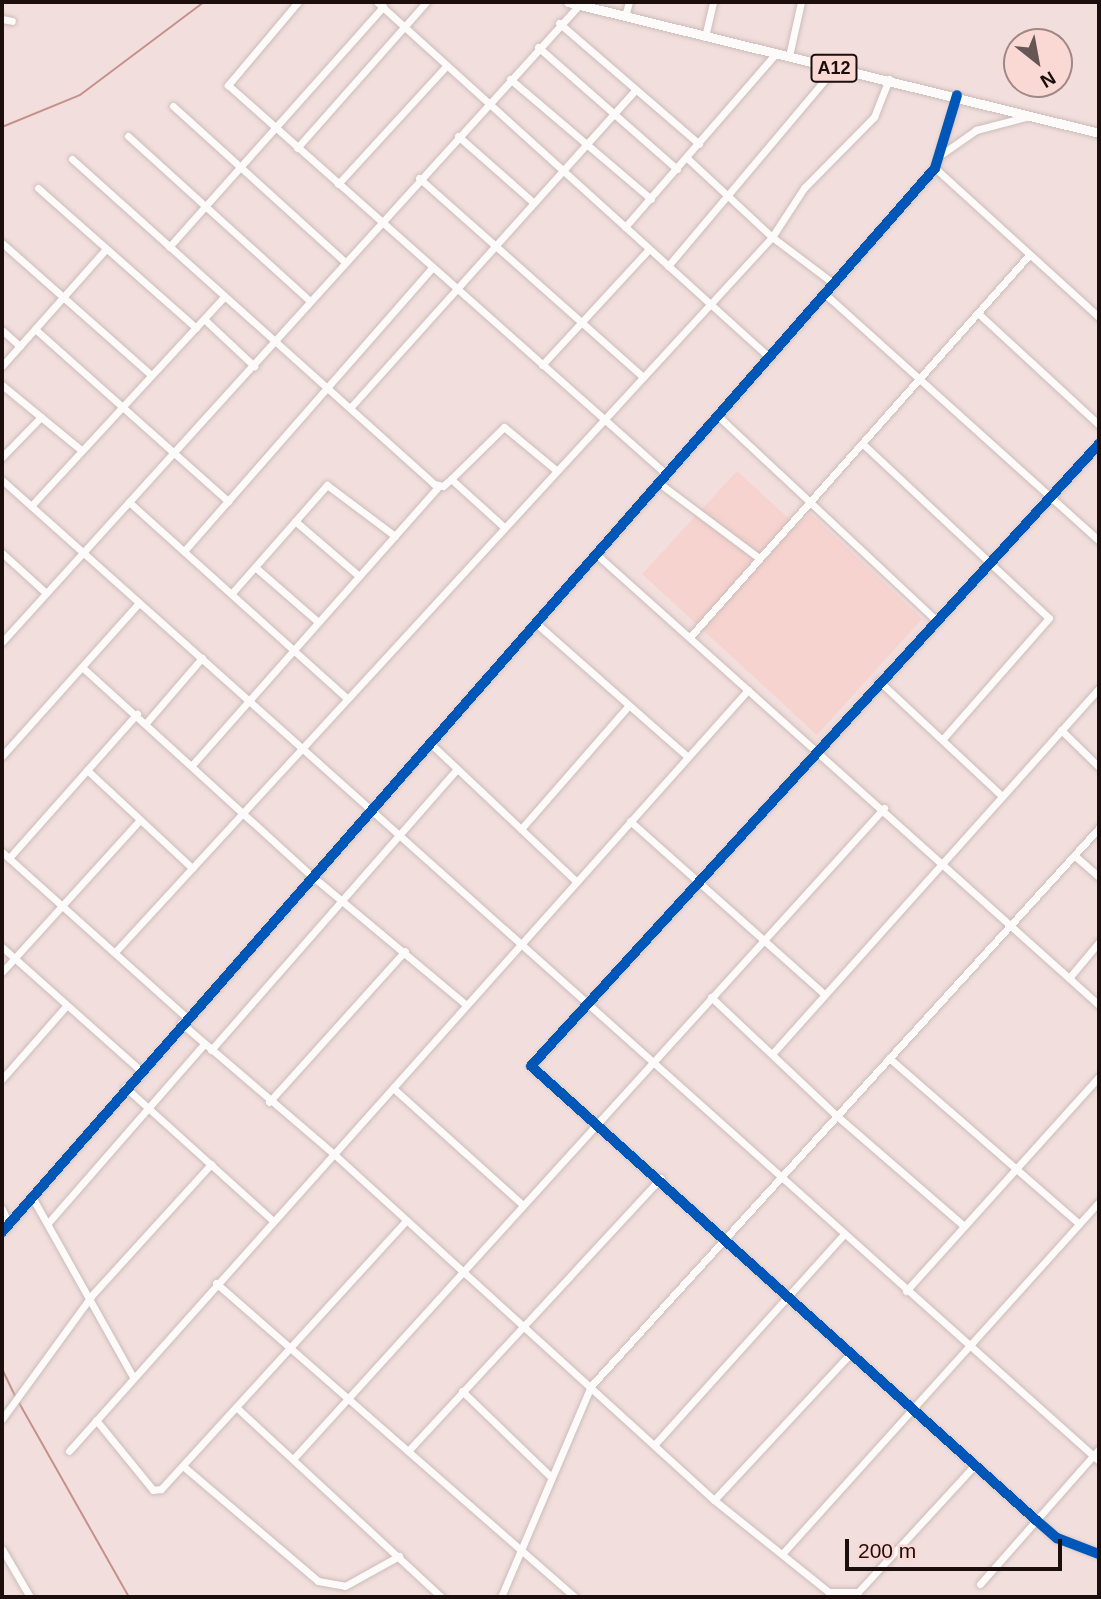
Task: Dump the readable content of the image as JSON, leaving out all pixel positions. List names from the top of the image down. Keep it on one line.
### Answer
{"streets":{"main road":["A12"]},"scale_bar":"200 m","north":"bottom right"}
